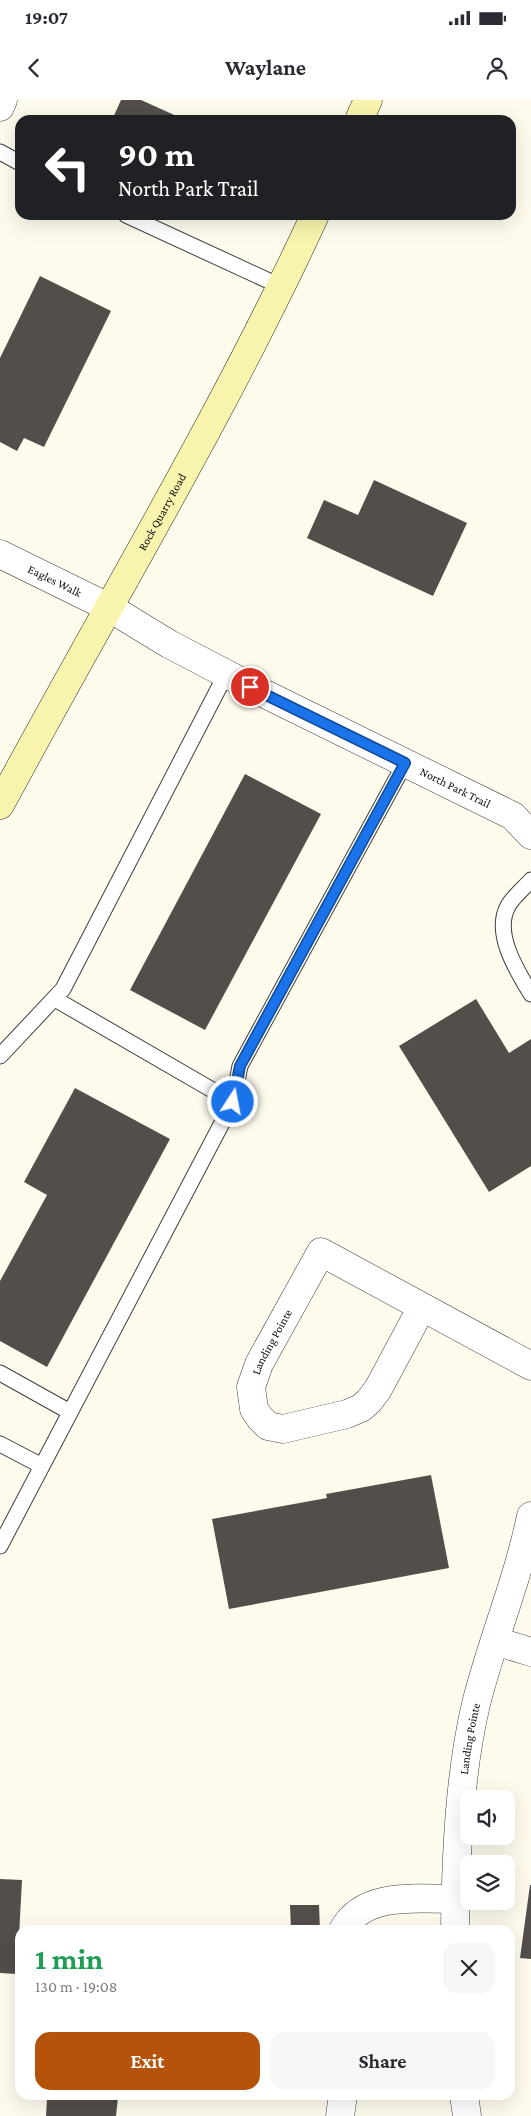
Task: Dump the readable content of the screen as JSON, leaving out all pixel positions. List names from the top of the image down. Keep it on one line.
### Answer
{"streets":{"street":["Rock Quarry Road","Eagles Walk","North Park Trail","Landing Pointe"]},"crossings":[["Rock Quarry Road","Eagles Walk"],["Rock Quarry Road","North Park Trail"],["Eagles Walk","North Park Trail"]],"page":{"status":"19:07","header":"Waylane","turn":["90 m","North Park Trail"],"heading":["1 min","130 m · 19:08"],"buttons":["Exit","Share"]}}
